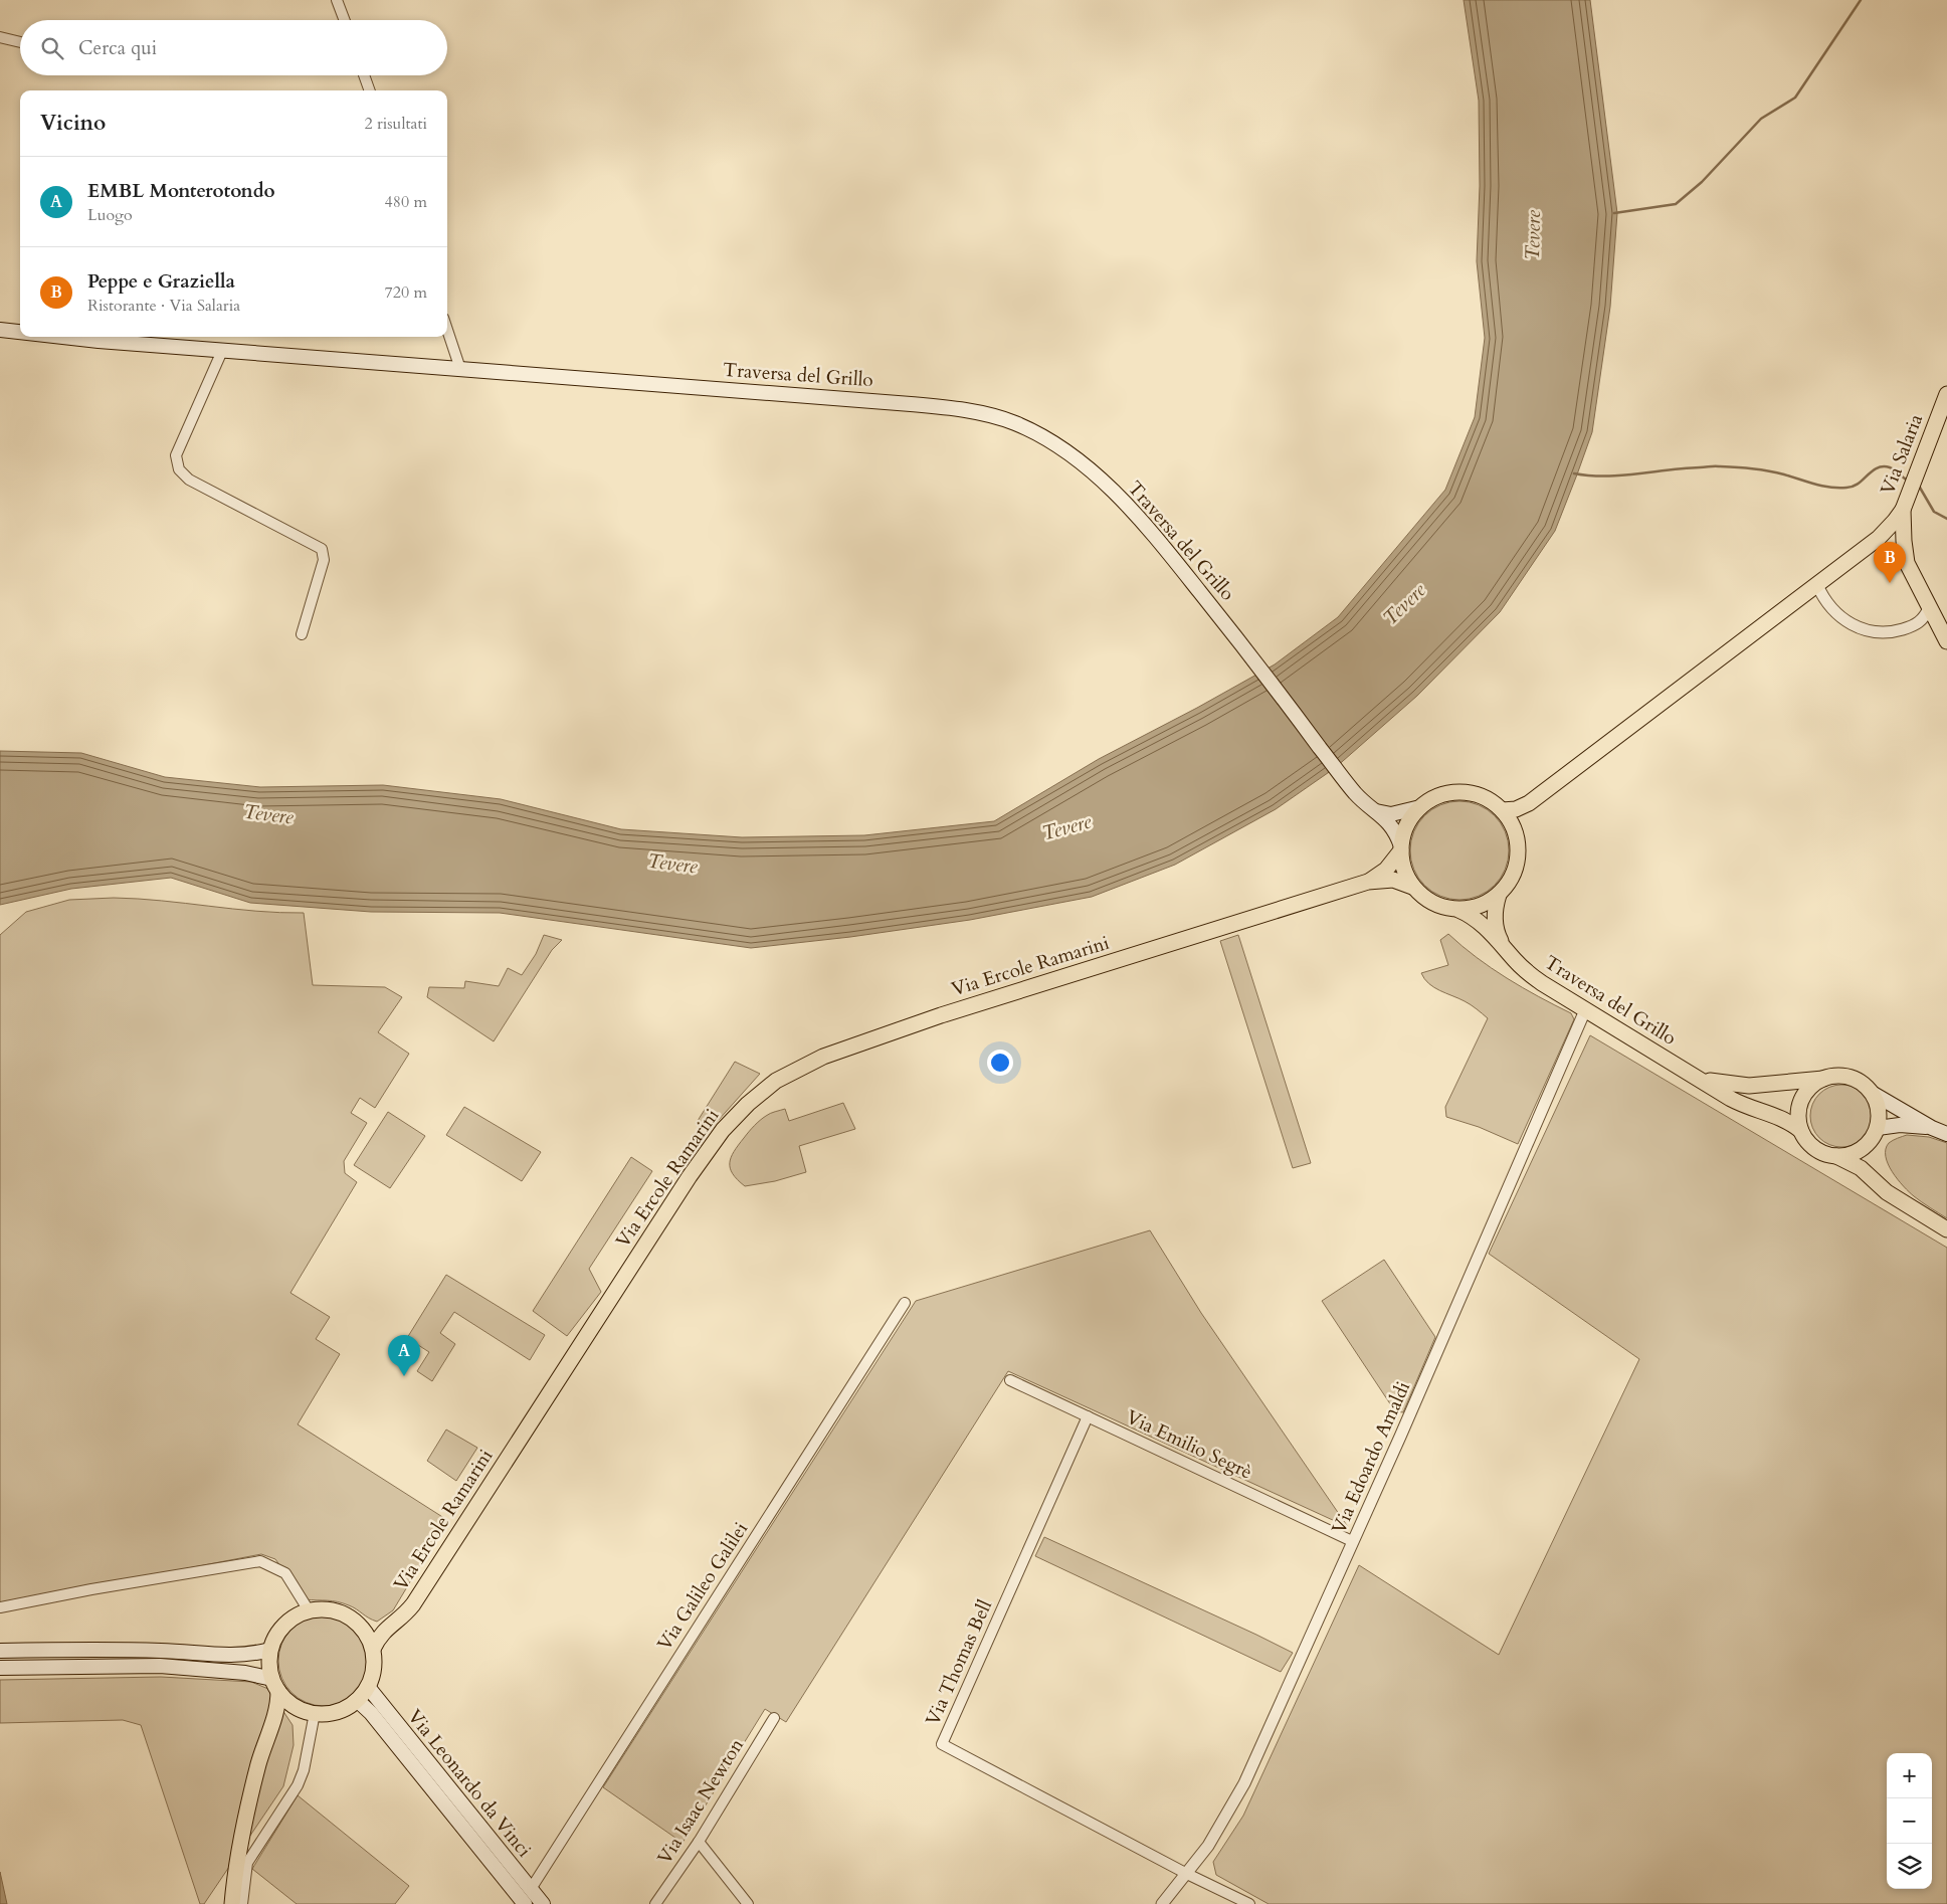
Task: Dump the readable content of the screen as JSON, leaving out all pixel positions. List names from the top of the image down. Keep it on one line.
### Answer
{"streets":{"main road":["Traversa del Grillo","Via Salaria","Via Ercole Ramarini","Via Leonardo da Vinci"],"street":["Via Emilio Segrè","Via Edoardo Amaldi","Via Galileo Galilei","Via Thomas Bell","Via Isaac Newton"]},"crossings":[["Traversa del Grillo","Via Ercole Ramarini"],["Traversa del Grillo","Via Edoardo Amaldi"],["Via Ercole Ramarini","Via Leonardo da Vinci"],["Via Emilio Segrè","Via Edoardo Amaldi"],["Via Emilio Segrè","Via Thomas Bell"],["Via Edoardo Amaldi","Via Thomas Bell"],["Via Galileo Galilei","Via Leonardo da Vinci"]],"water":["Tevere"],"page":{"search":"Cerca qui","heading":["Vicino","2 risultati"],"list":[{"mark":"A","name":"EMBL Monterotondo","note":"Luogo","value":"480 m"},{"mark":"B","name":"Peppe e Graziella","note":"Ristorante · Via Salaria","value":"720 m"}],"pins":["B","A"],"map_buttons":["+","−"]}}
